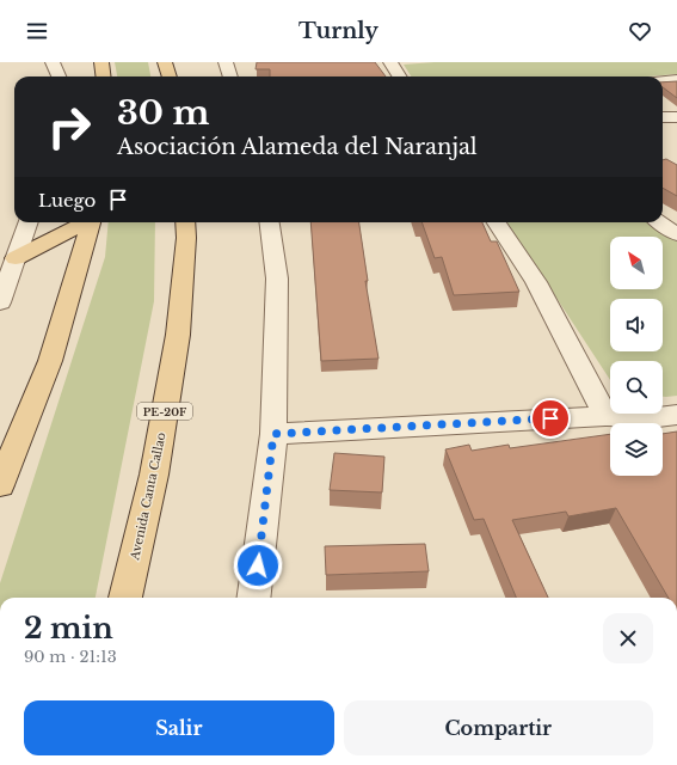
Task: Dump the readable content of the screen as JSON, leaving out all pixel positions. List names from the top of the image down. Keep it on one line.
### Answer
{"streets":{"main road":["PE-20F","Avenida Canta Callao"]},"north":"top left","page":{"header":"Turnly","turn":["30 m","Asociación Alameda del Naranjal"],"then":"Luego","heading":["2 min","90 m · 21:13"],"buttons":["Salir","Compartir"]}}
